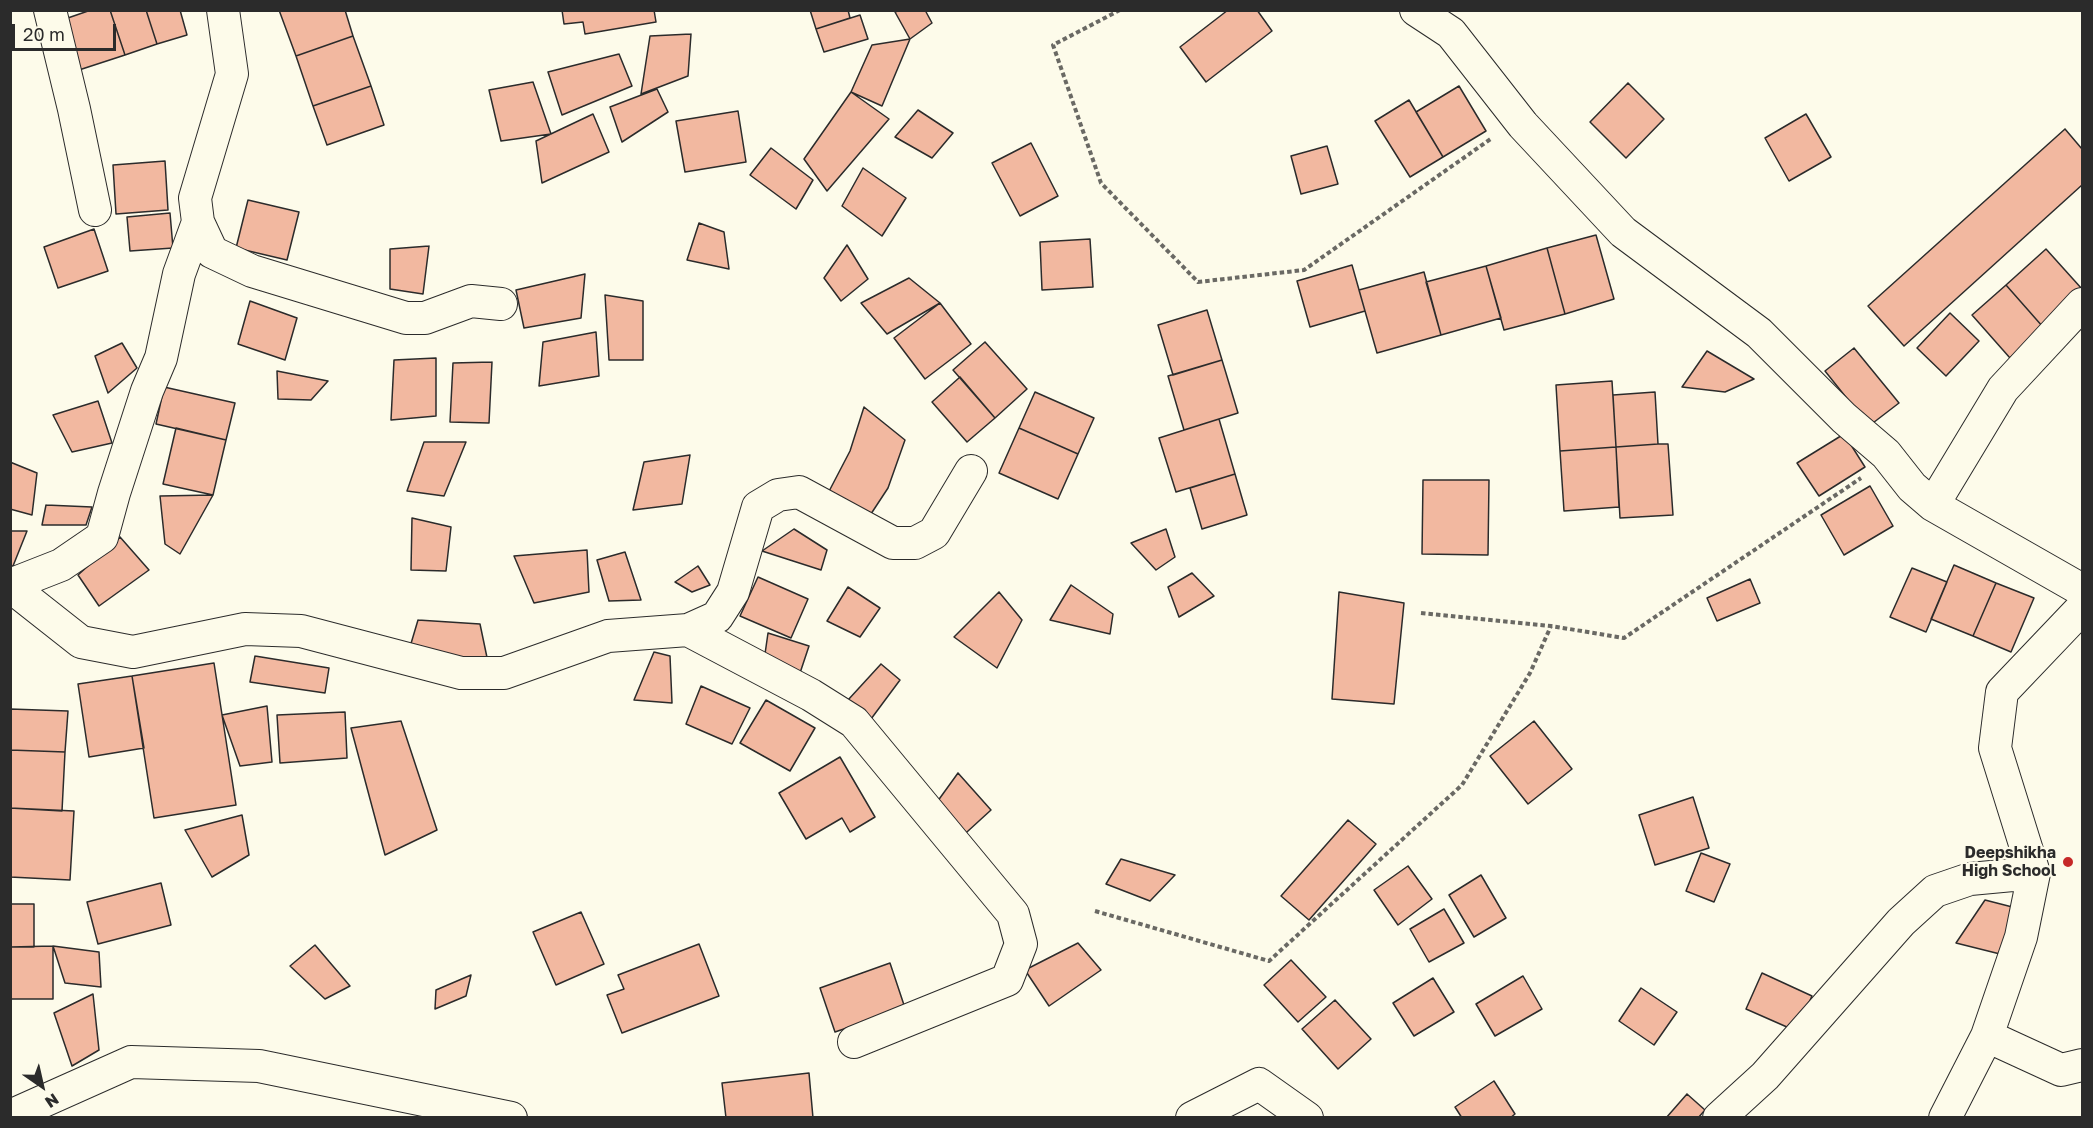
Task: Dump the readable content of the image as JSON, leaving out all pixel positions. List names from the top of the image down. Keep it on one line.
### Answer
{"places":["Deepshikha High School"],"scale_bar":"20 m","north":"bottom right"}
